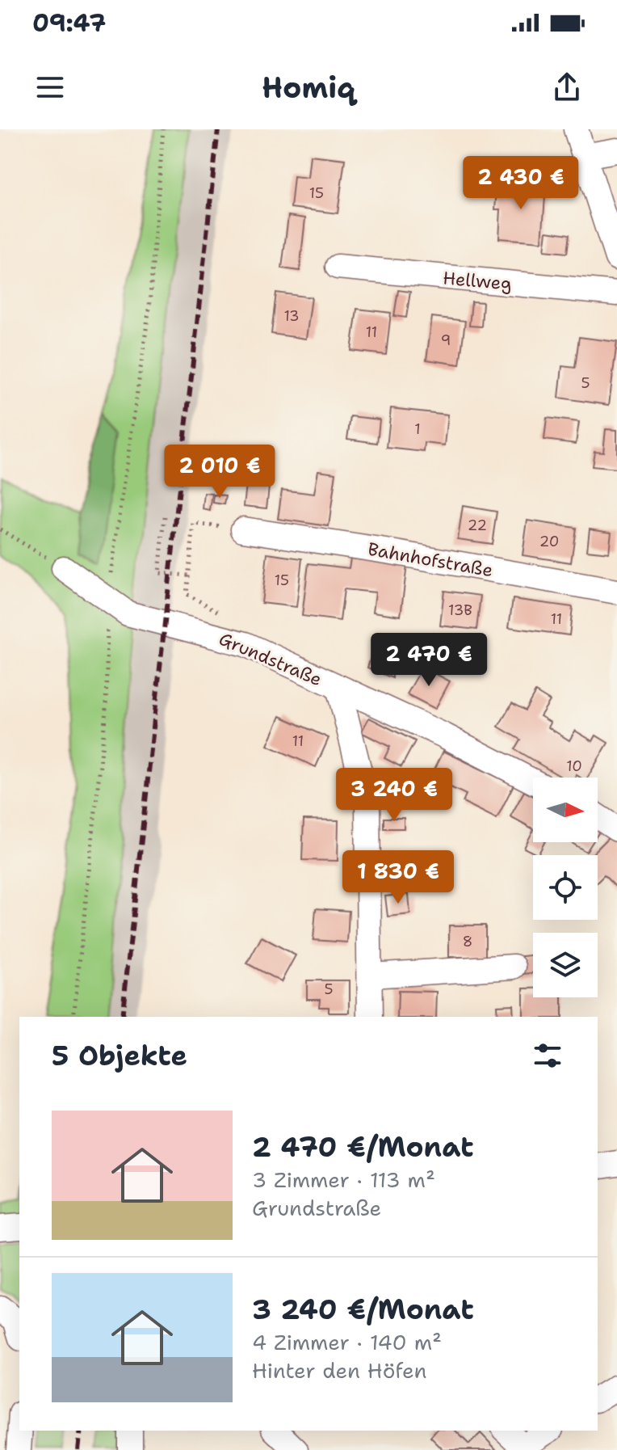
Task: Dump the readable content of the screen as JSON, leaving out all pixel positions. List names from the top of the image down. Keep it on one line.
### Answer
{"streets":{"street":["Hellweg","Bahnhofstraße","Grundstraße"]},"house_numbers":["15","13","11","9","5","1","22","20","15","13B","11","11","10","8","5"],"north":"right","page":{"status":"09:47","header":"Homiq","price":["2 430 €","2 010 €","2 470 €","3 240 €","1 830 €"],"heading":"5 Objekte","list":[{"name":"2 470 €/Monat","note":"3 Zimmer · 113 m² · Grundstraße"},{"name":"3 240 €/Monat","note":"4 Zimmer · 140 m² · Hinter den Höfen"}]}}
